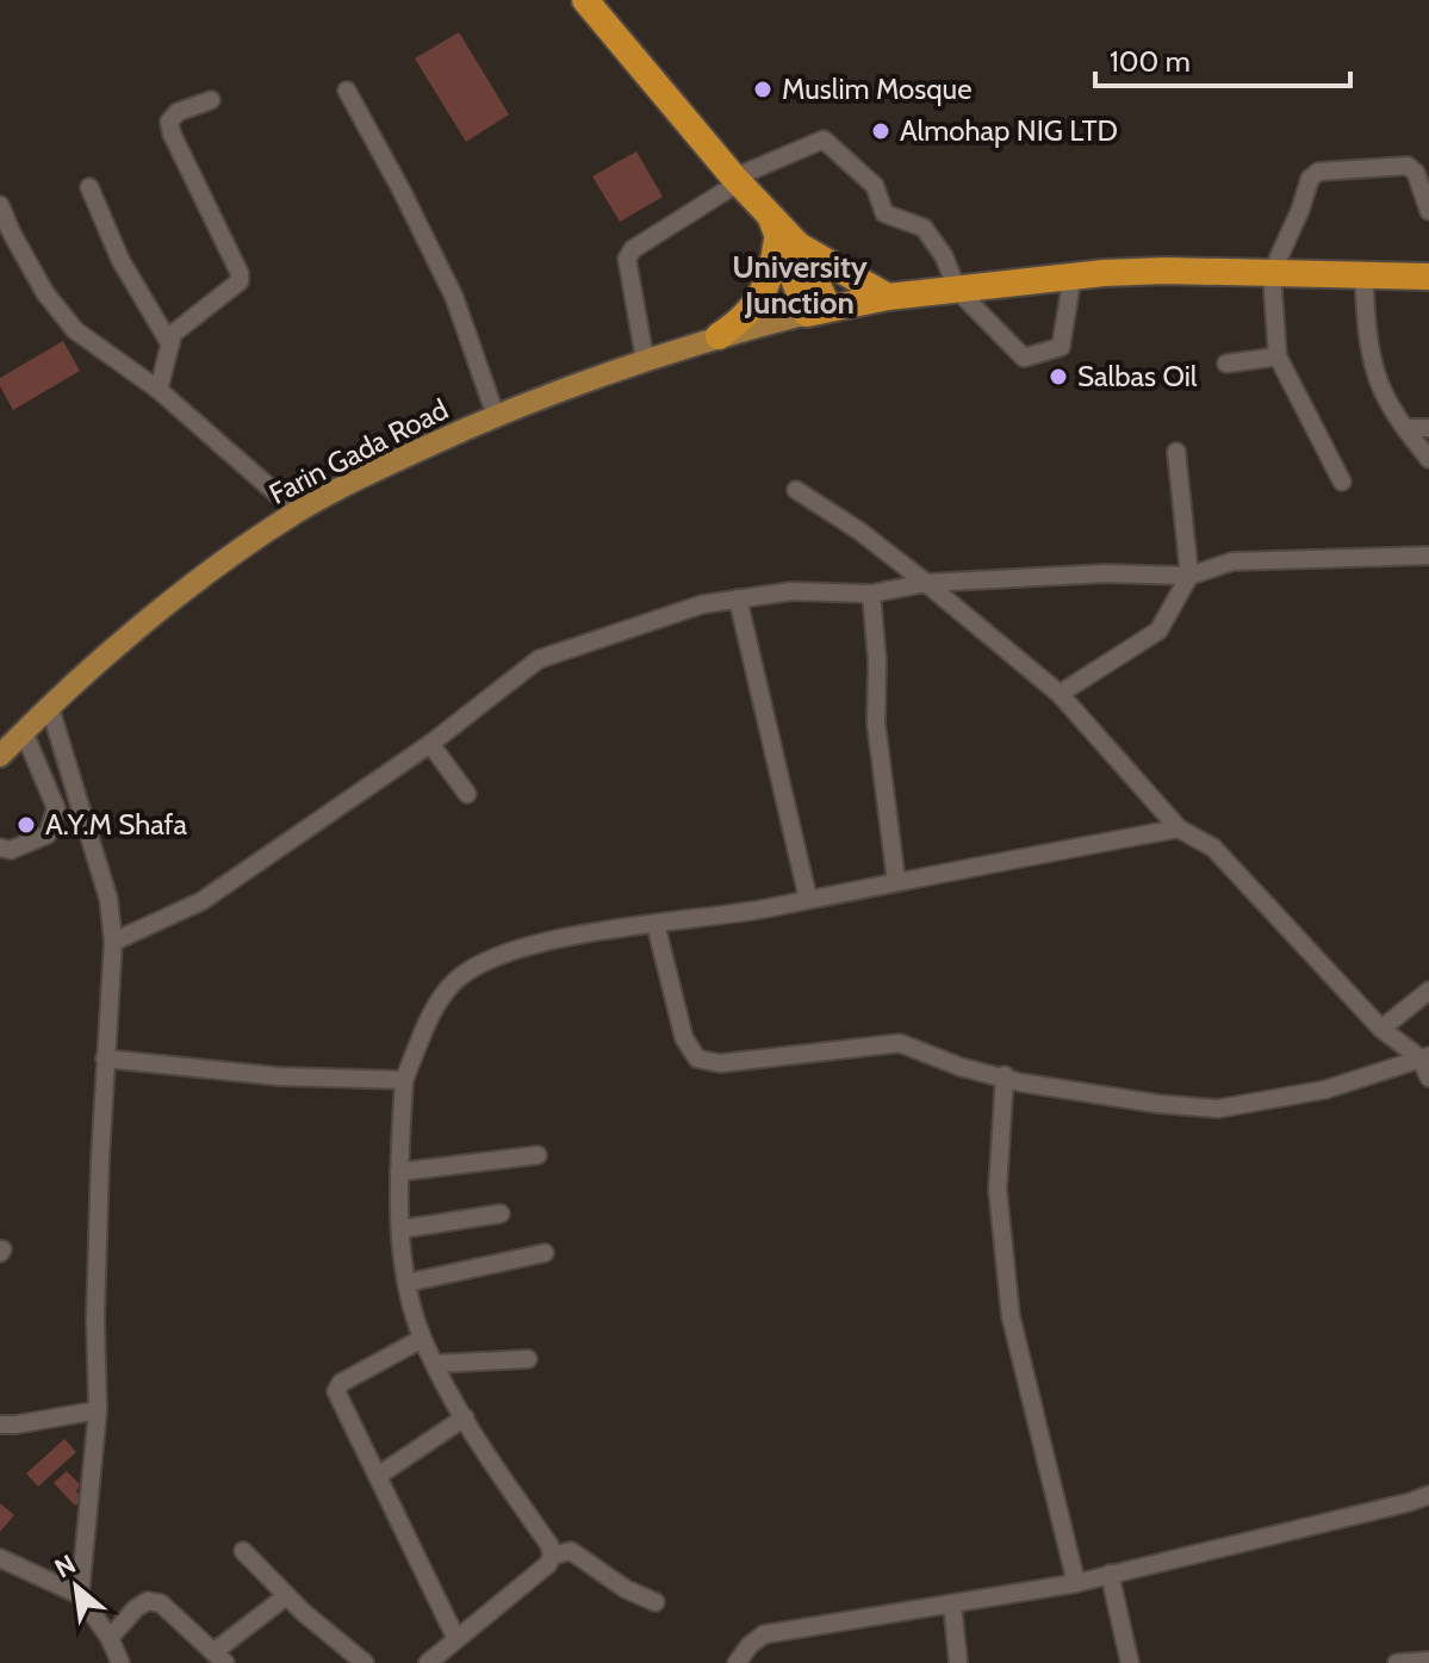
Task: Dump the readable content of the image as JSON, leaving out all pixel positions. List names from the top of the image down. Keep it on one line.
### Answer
{"streets":{"main road":["Farin Gada Road"]},"districts":["University Junction"],"places":["Muslim Mosque","Almohap NIG LTD","Salbas Oil","A.Y.M Shafa"],"scale_bar":"100 m","north":"top left"}
